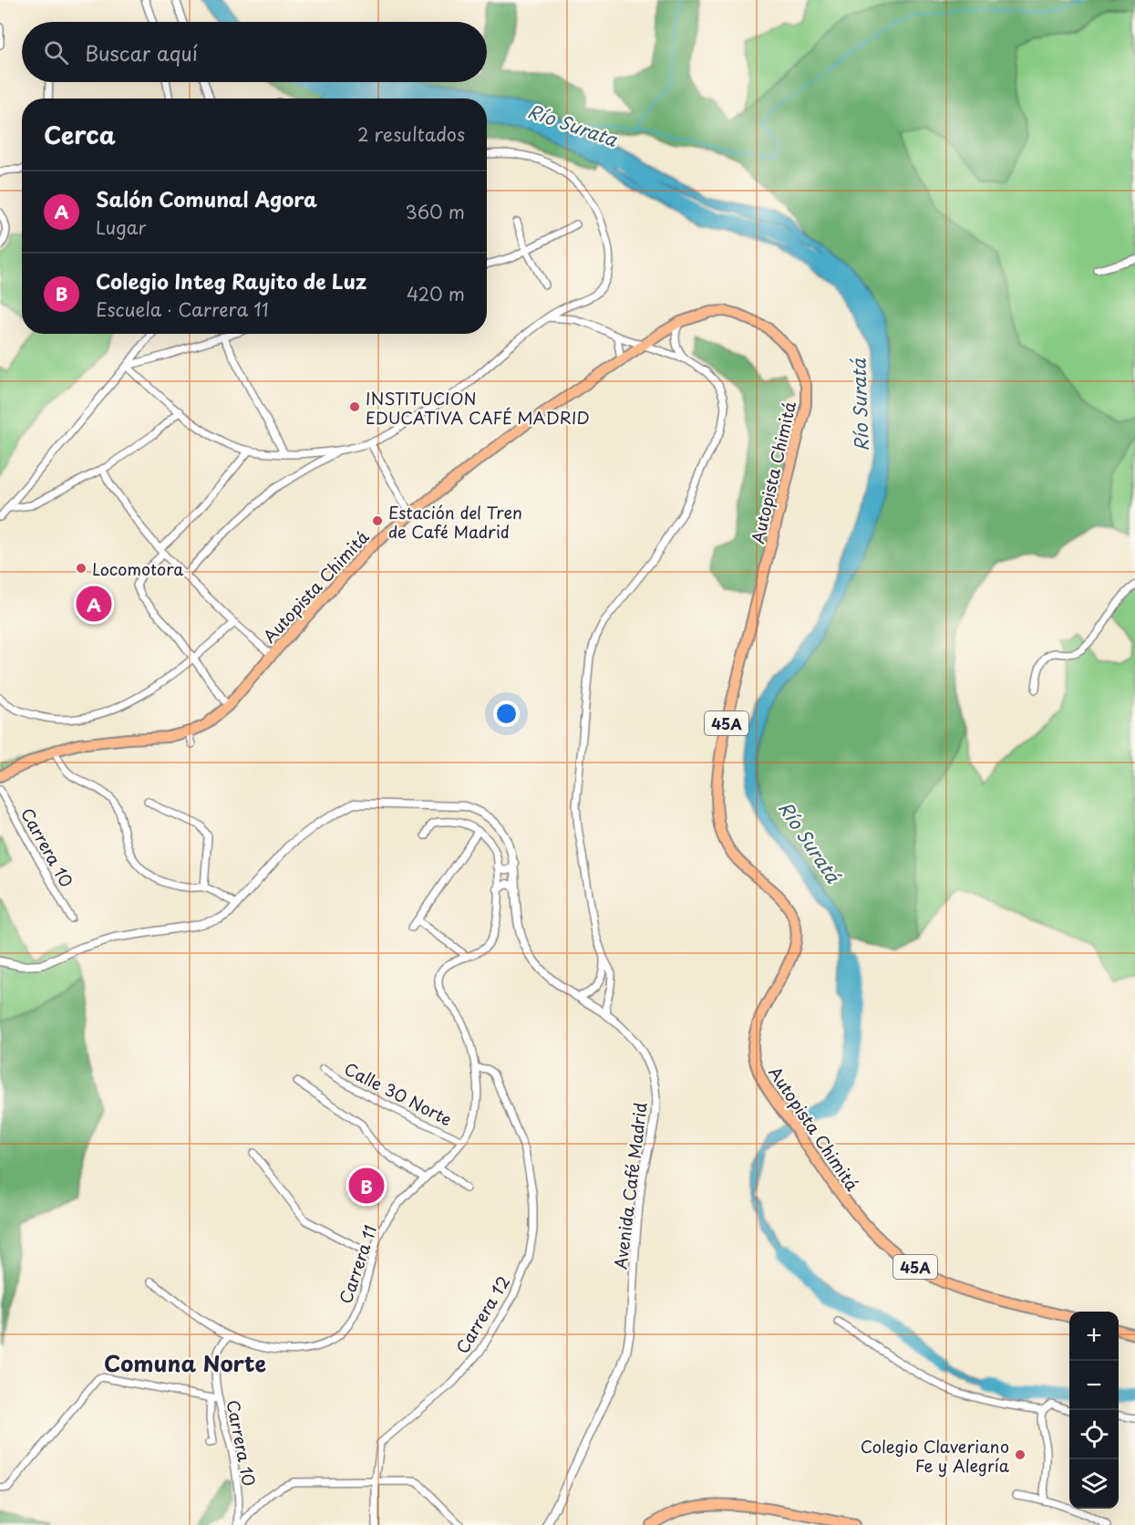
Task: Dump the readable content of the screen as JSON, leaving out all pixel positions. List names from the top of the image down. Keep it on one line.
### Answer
{"streets":{"main road":["Autopista Chimitá","45A"],"street":["Carrera 10","Calle 30 Norte","Avenida Café Madrid","Carrera 11","Carrera 12"]},"crossings":[["Carrera 10","Carrera 11"],["Calle 30 Norte","Carrera 11"],["Carrera 11","Carrera 12"]],"districts":["Comuna Norte"],"water":["Río Surata","Río Suratá"],"places":["INSTITUCION EDUCATIVA CAFÉ MADRID","Estación del Tren de Café Madrid","Locomotora","Colegio Claveriano Fe y Alegría"],"page":{"search":"Buscar aquí","heading":["Cerca","2 resultados"],"list":[{"mark":"A","name":"Salón Comunal Agora","note":"Lugar","value":"360 m"},{"mark":"B","name":"Colegio Integ Rayito de Luz","note":"Escuela · Carrera 11","value":"420 m"}],"pins":["A","B"],"map_buttons":["+","−"]}}
